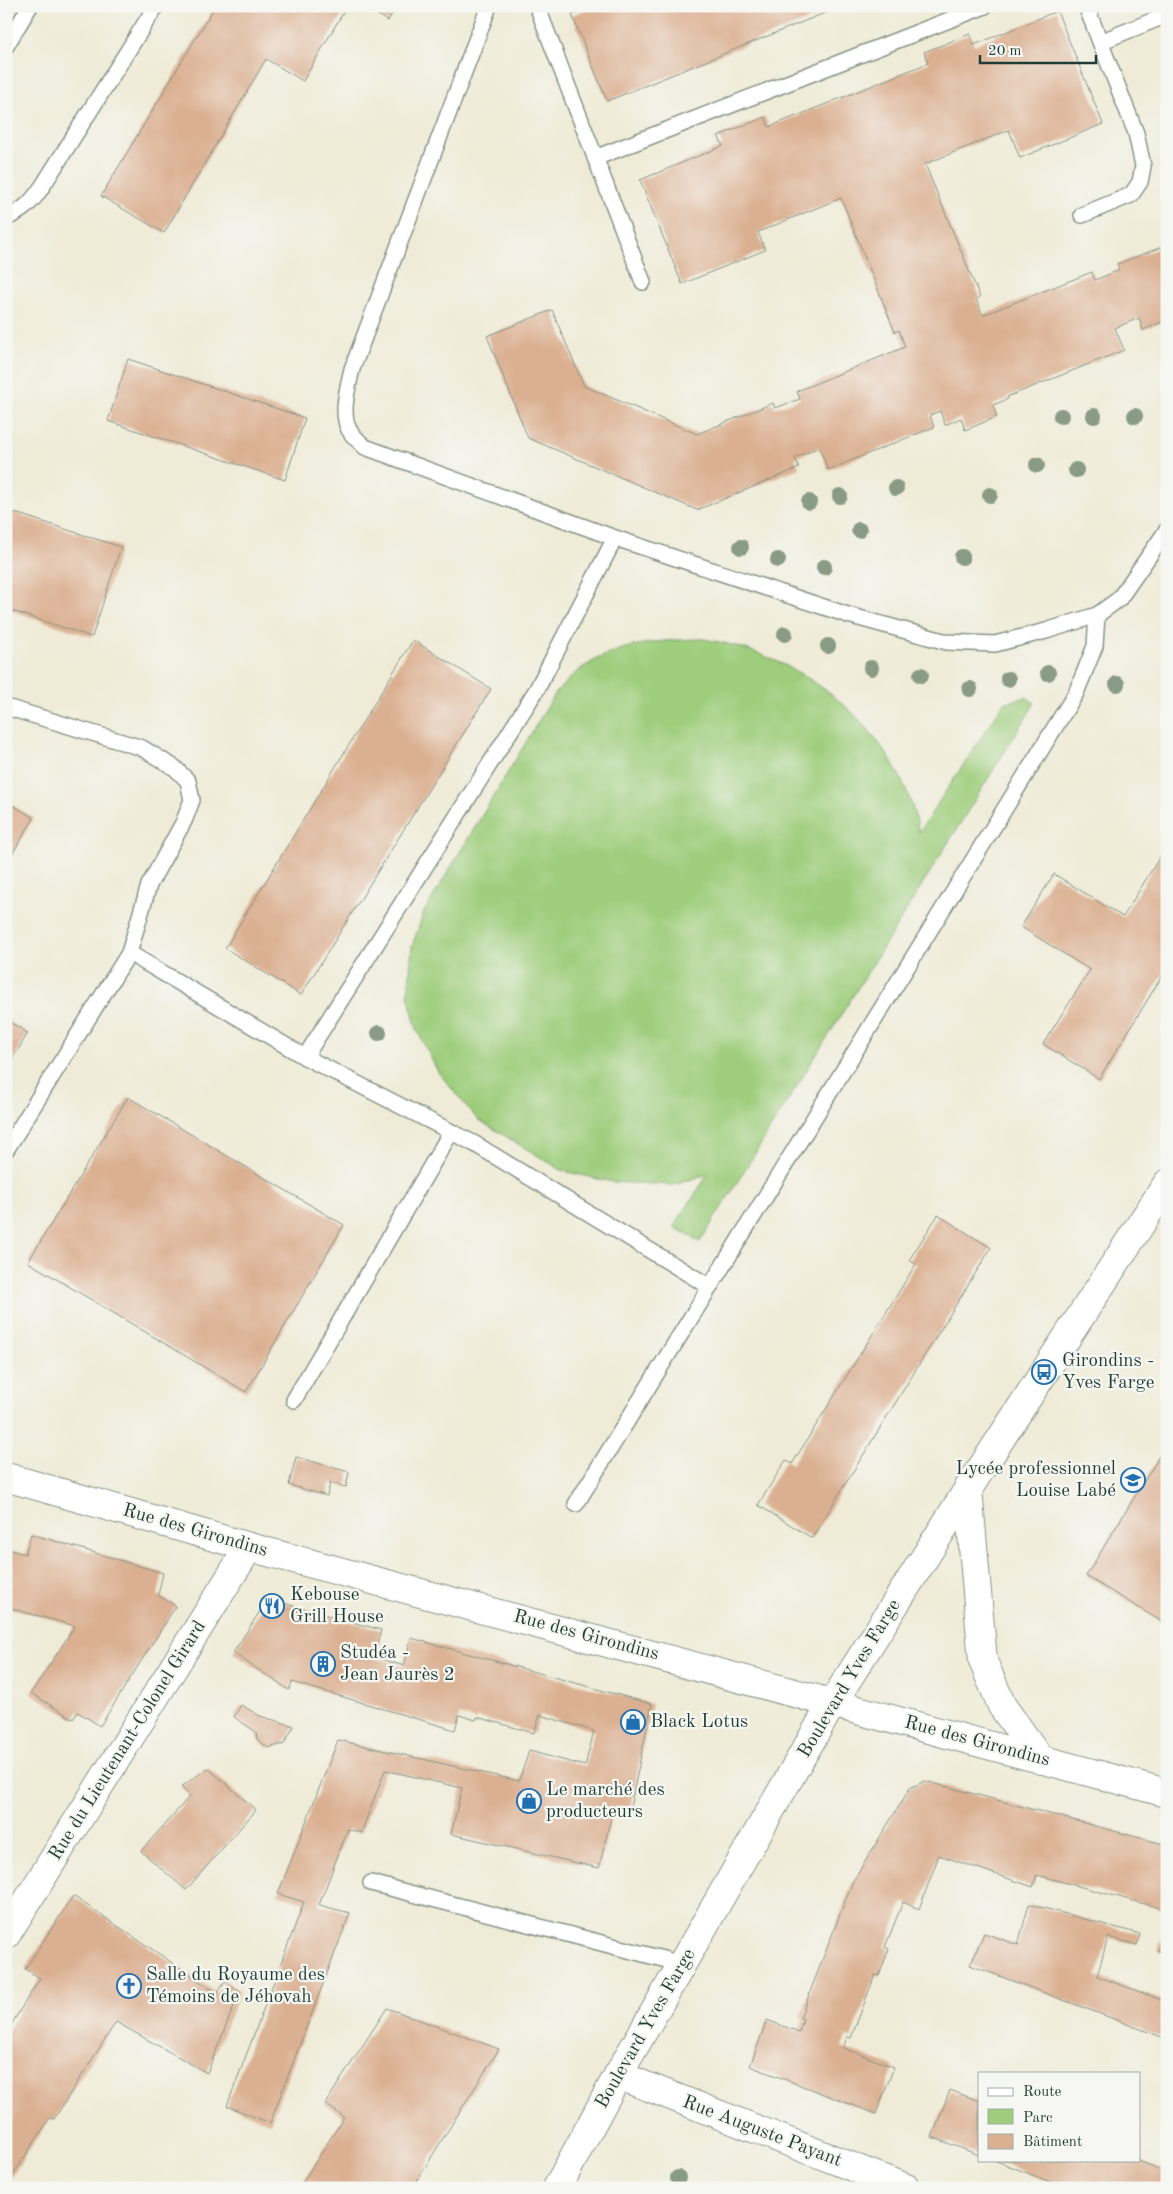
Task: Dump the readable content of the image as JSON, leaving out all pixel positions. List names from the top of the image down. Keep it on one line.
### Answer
{"streets":{"street":["Rue des Girondins","Boulevard Yves Farge","Rue du Lieutenant-Colonel Girard","Rue Auguste Payant"]},"crossings":[["Rue des Girondins","Boulevard Yves Farge"],["Rue des Girondins","Rue du Lieutenant-Colonel Girard"],["Boulevard Yves Farge","Rue Auguste Payant"]],"places":{"bus stop":["Girondins - Yves Farge"],"school or university":["Lycée professionnel Louise Labé"],"restaurant":["Kebouse Grill House"],"building":["Studéa - Jean Jaurès 2"],"shop":["Black Lotus","Le marché des producteurs"],"church":["Salle du Royaume des Témoins de Jéhovah"]},"legend":["Route","Parc","Bâtiment"],"scale_bar":"20 m"}
